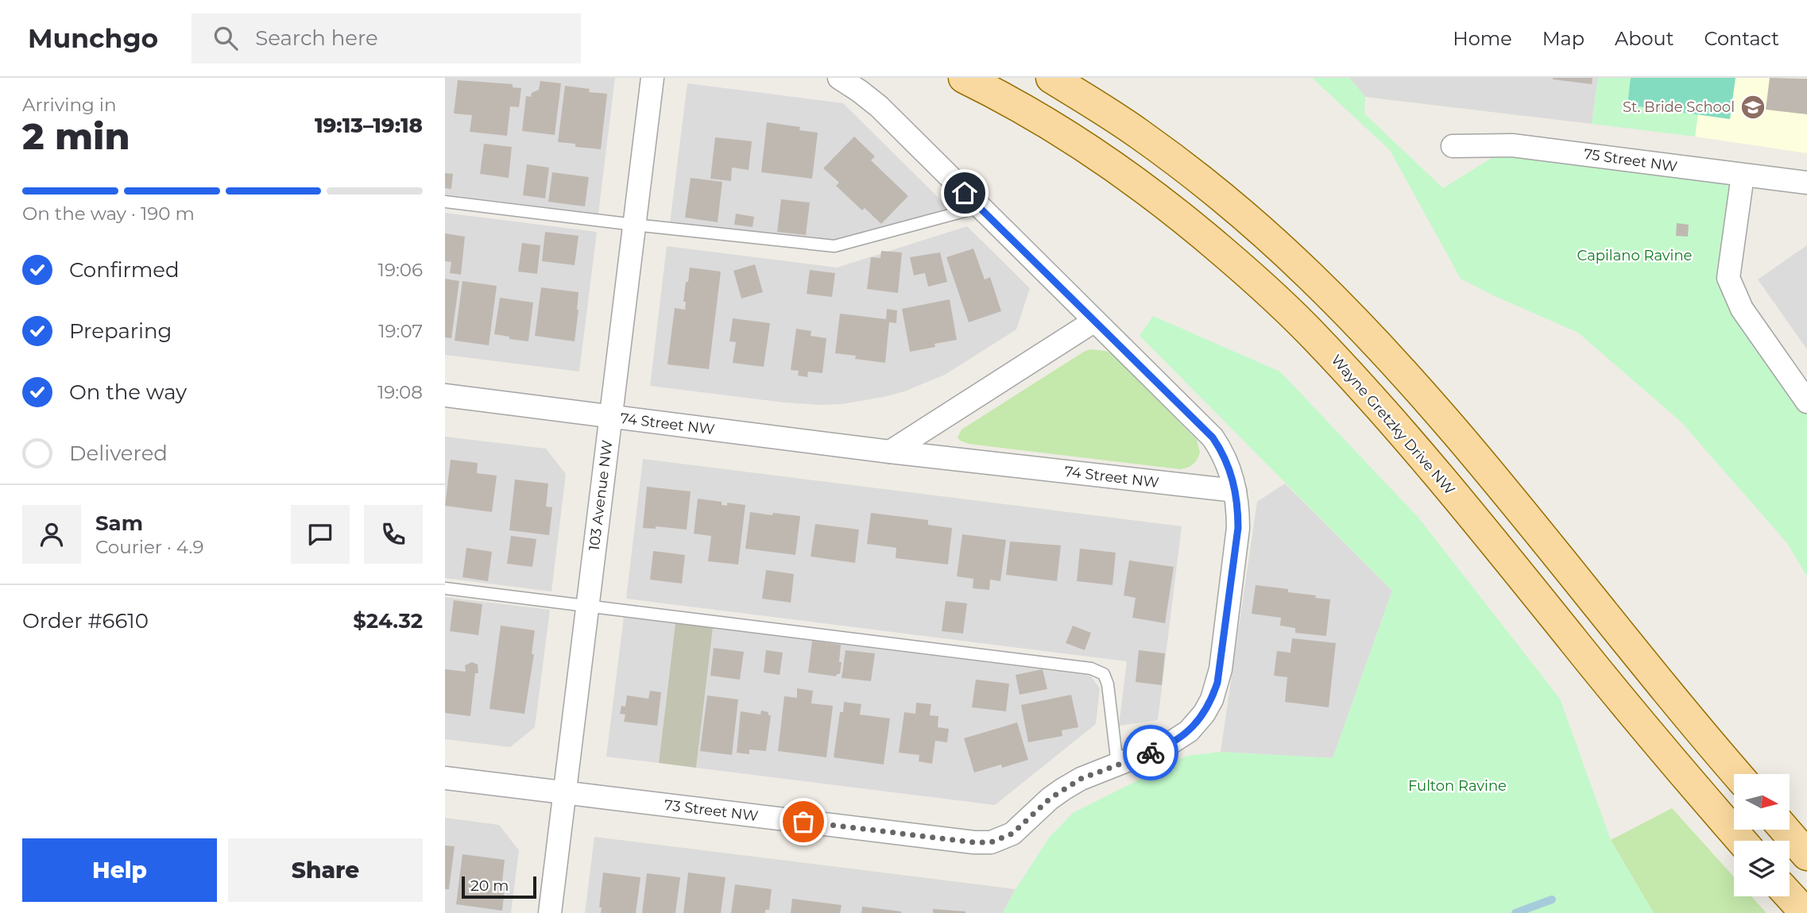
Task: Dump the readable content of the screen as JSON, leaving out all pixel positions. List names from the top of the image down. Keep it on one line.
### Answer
{"streets":{"main road":["Wayne Gretzky Drive NW"],"street":["75 Street NW","74 Street NW","103 Avenue NW","73 Street NW"]},"crossings":[["74 Street NW","103 Avenue NW"],["74 Street NW","73 Street NW"],["103 Avenue NW","73 Street NW"]],"parks":["Capilano Ravine","Fulton Ravine"],"places":{"school or university":["St. Bride School"]},"scale_bar":"20 m","north":"right","page":{"header":"Munchgo","search":"Search here","nav":["Home","Map","About","Contact"],"heading":["2 min","Arriving in","19:13–19:18"],"panel":["Sam","Courier · 4.9","Order #6610","$24.32"],"bar":"On the way · 190 m","list":[["Confirmed","19:06"],["Preparing","19:07"],["On the way","19:08"],"Delivered"],"buttons":["Help","Share"],"scale":"20 m"}}
